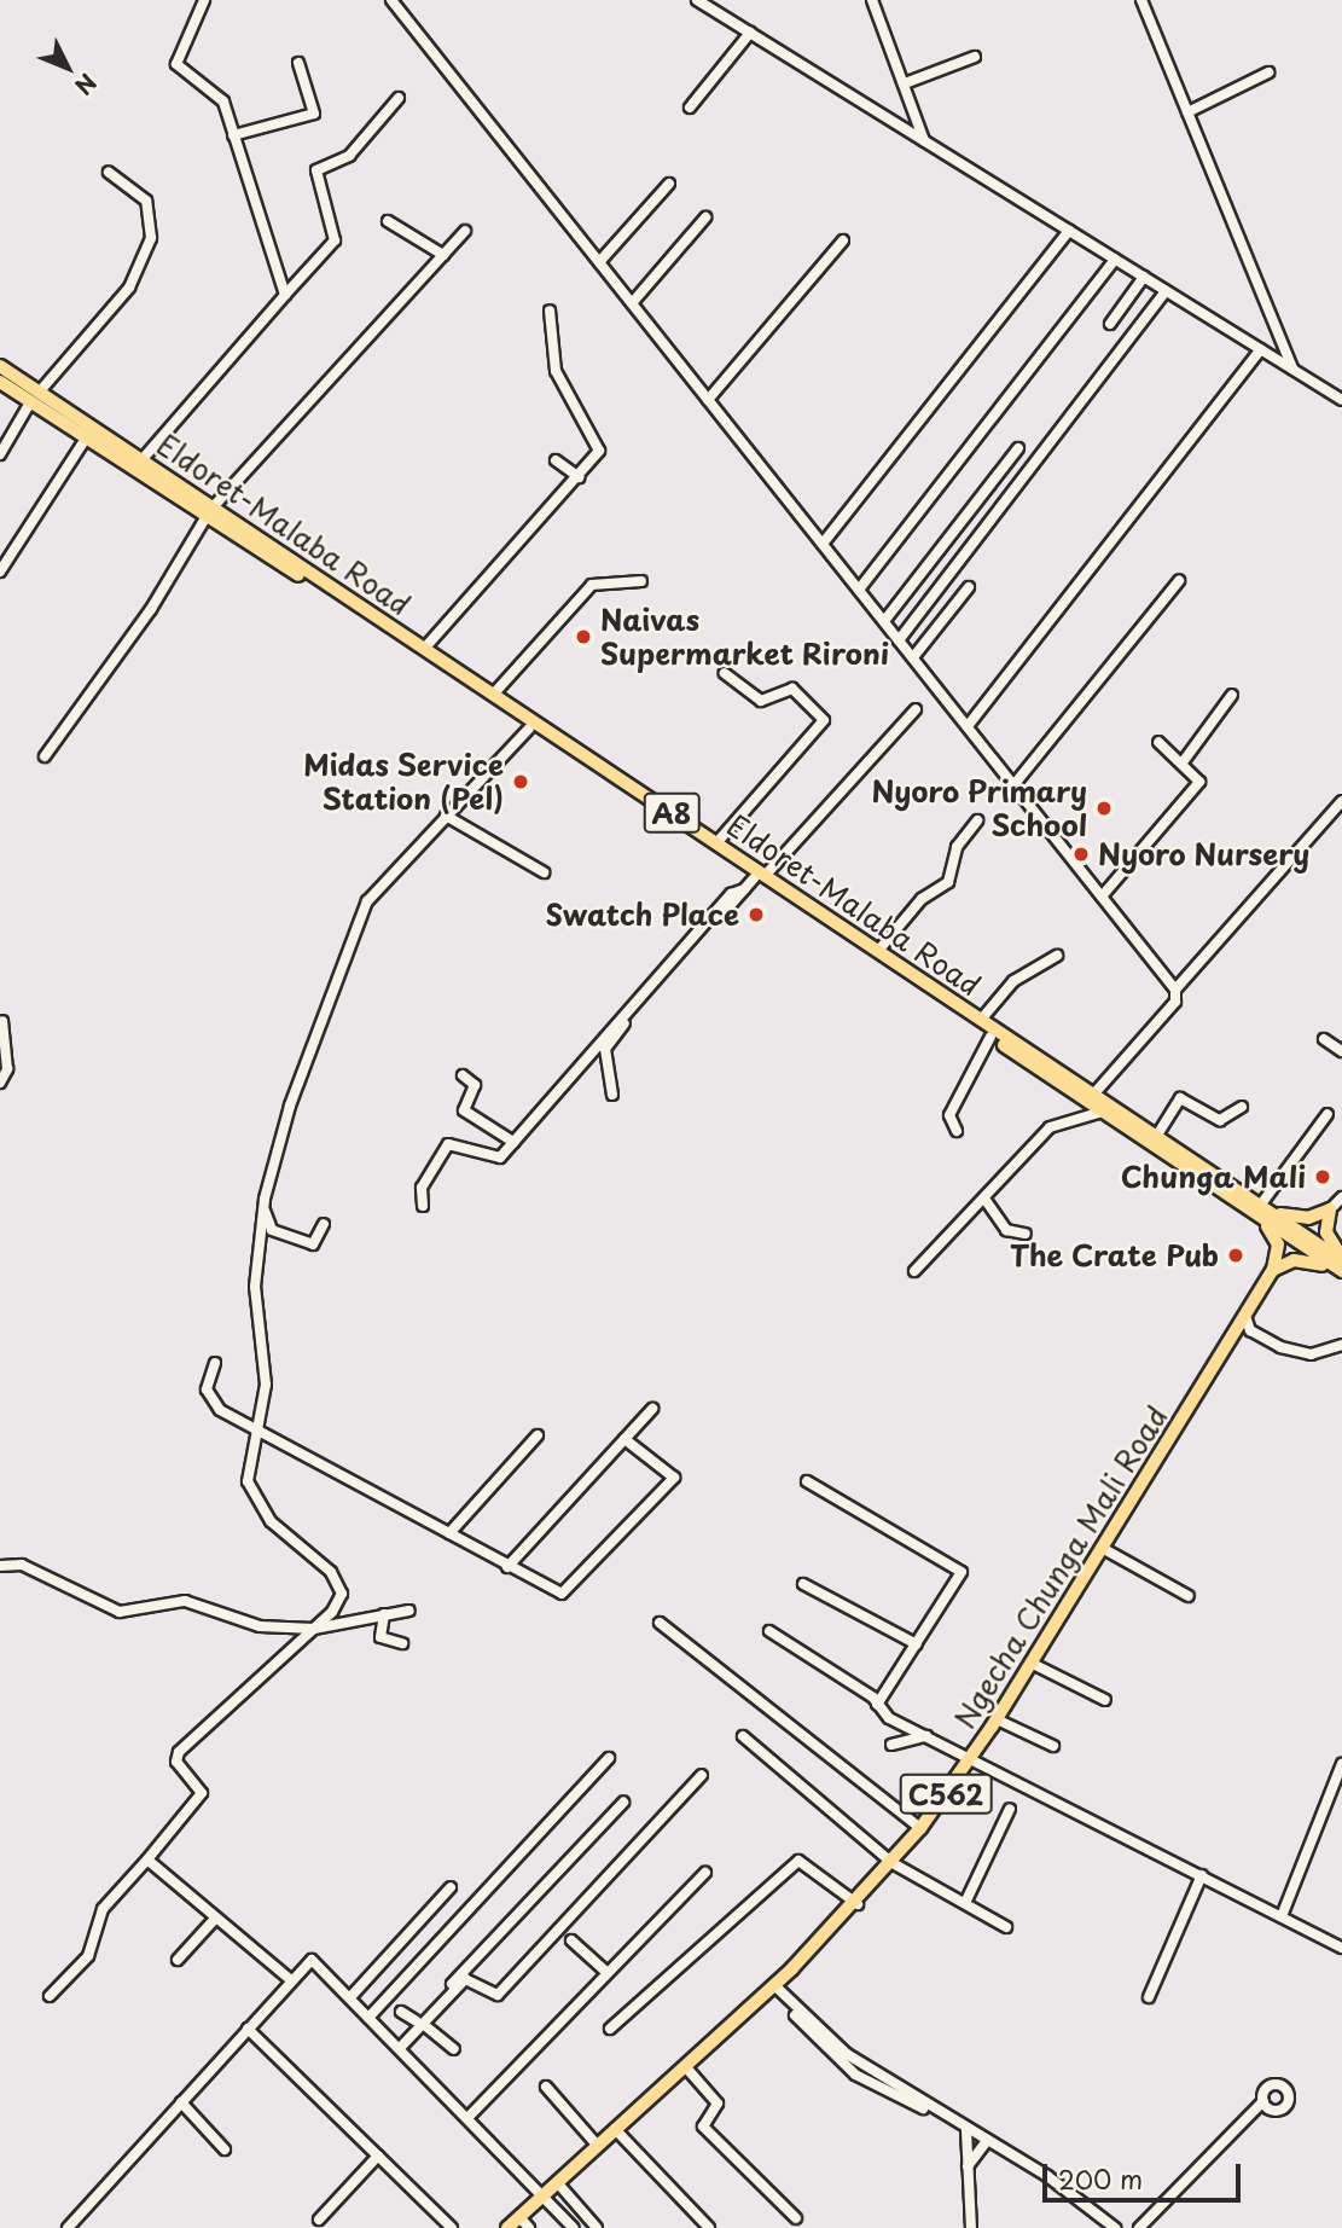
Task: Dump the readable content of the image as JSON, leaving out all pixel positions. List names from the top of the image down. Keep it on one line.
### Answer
{"streets":{"highway":["Eldoret-Malaba Road","A8"],"main road":["Ngecha Chunga Mali Road","C562"]},"places":["Naivas Supermarket Rironi","Midas Service Station (Pel)","Nyoro Primary School","Nyoro Nursery","Swatch Place","Chunga Mali","The Crate Pub"],"scale_bar":"200 m","north":"bottom right"}
